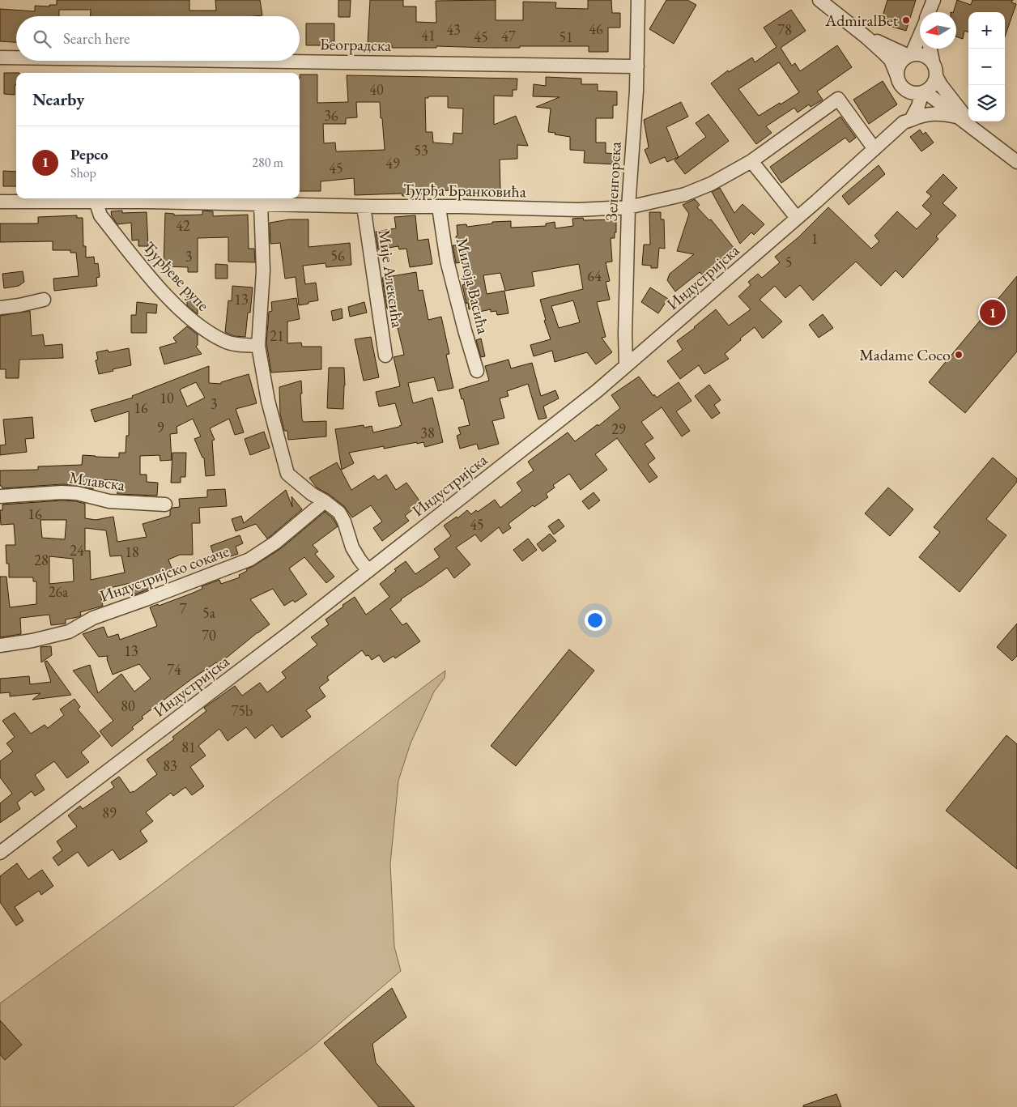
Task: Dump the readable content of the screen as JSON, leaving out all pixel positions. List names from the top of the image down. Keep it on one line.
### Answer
{"streets":{"street":["Београдска","Зеленгорска","Ђурђа Бранковића","Ђурђеве рупе","Индустријска","Мије Алексића","Милоја Васића","Млавска","Индустријско сокаче"]},"crossings":[["Београдска","Зеленгорска"],["Зеленгорска","Ђурђа Бранковића"],["Зеленгорска","Индустријска"],["Ђурђа Бранковића","Ђурђеве рупе"],["Ђурђа Бранковића","Индустријска"],["Ђурђа Бранковића","Мије Алексића"],["Ђурђа Бранковића","Милоја Васића"]],"places":["AdmiralBet","Madame Coco"],"house_numbers":["46","43","78","41","47","45","51","40","36","53","49","45","42","1","56","3","5","64","13","21","10","3","16","9","29","38","16","45","24","18","28","26a","7","5a","70","13","74","80","75b","81","83","89"],"north":"left","page":{"map_buttons":["+","−"],"search":"Search here","heading":"Nearby","list":[{"mark":"1","name":"Pepco","note":"Shop","value":"280 m"}],"pins":"1"}}
